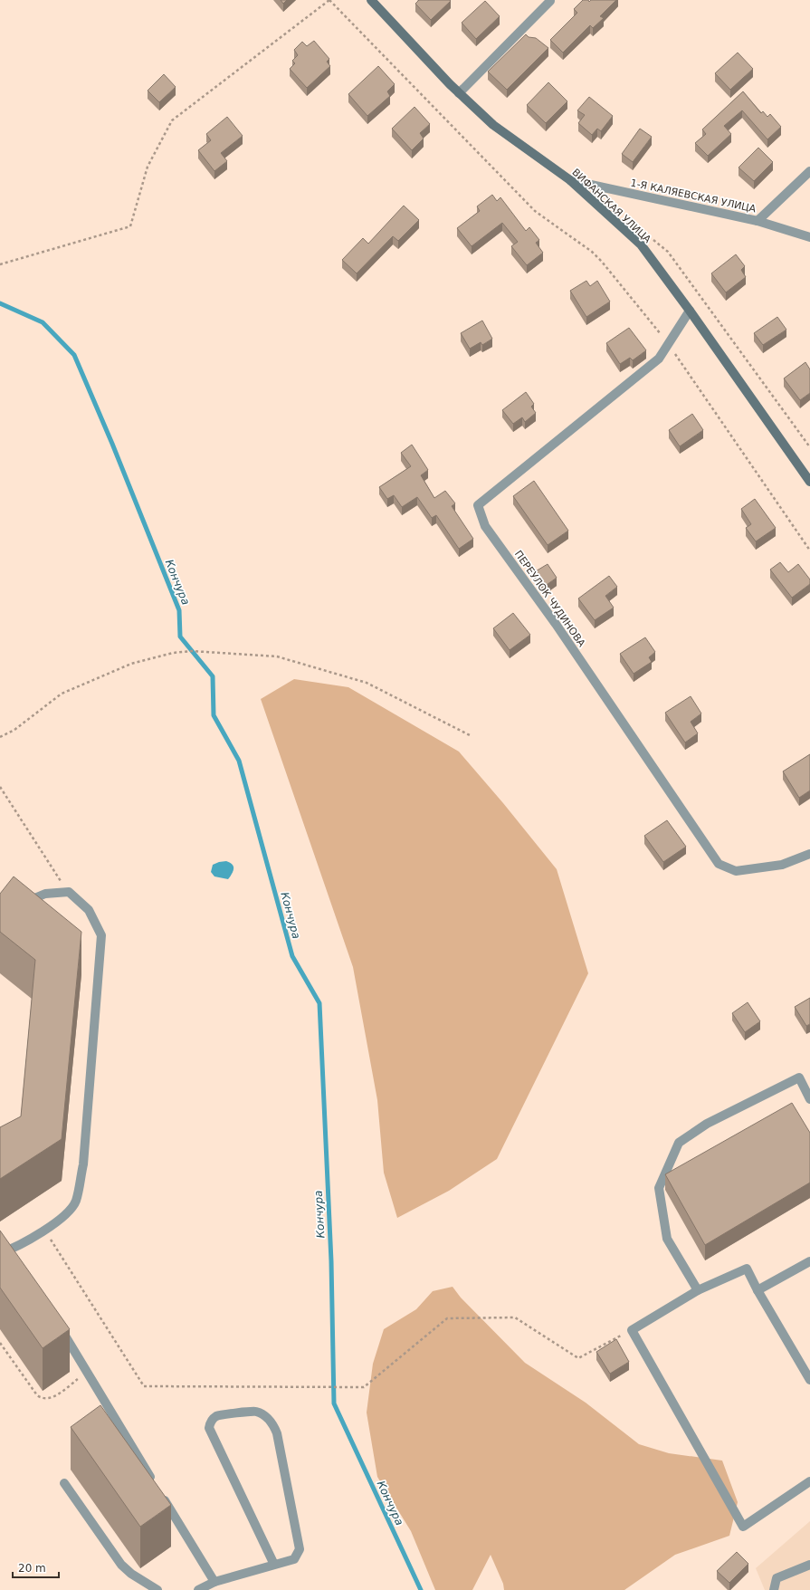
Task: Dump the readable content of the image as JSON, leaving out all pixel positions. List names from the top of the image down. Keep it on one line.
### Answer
{"streets":{"main road":["ВИФАНСКАЯ УЛИЦА"],"street":["1-Я КАЛЯЕВСКАЯ УЛИЦА","ПЕРЕУЛОК ЧУДИНОВА"]},"crossings":[["1-Я КАЛЯЕВСКАЯ УЛИЦА","ВИФАНСКАЯ УЛИЦА"],["ВИФАНСКАЯ УЛИЦА","ПЕРЕУЛОК ЧУДИНОВА"]],"water":["Кончура"],"scale_bar":"20 m"}
